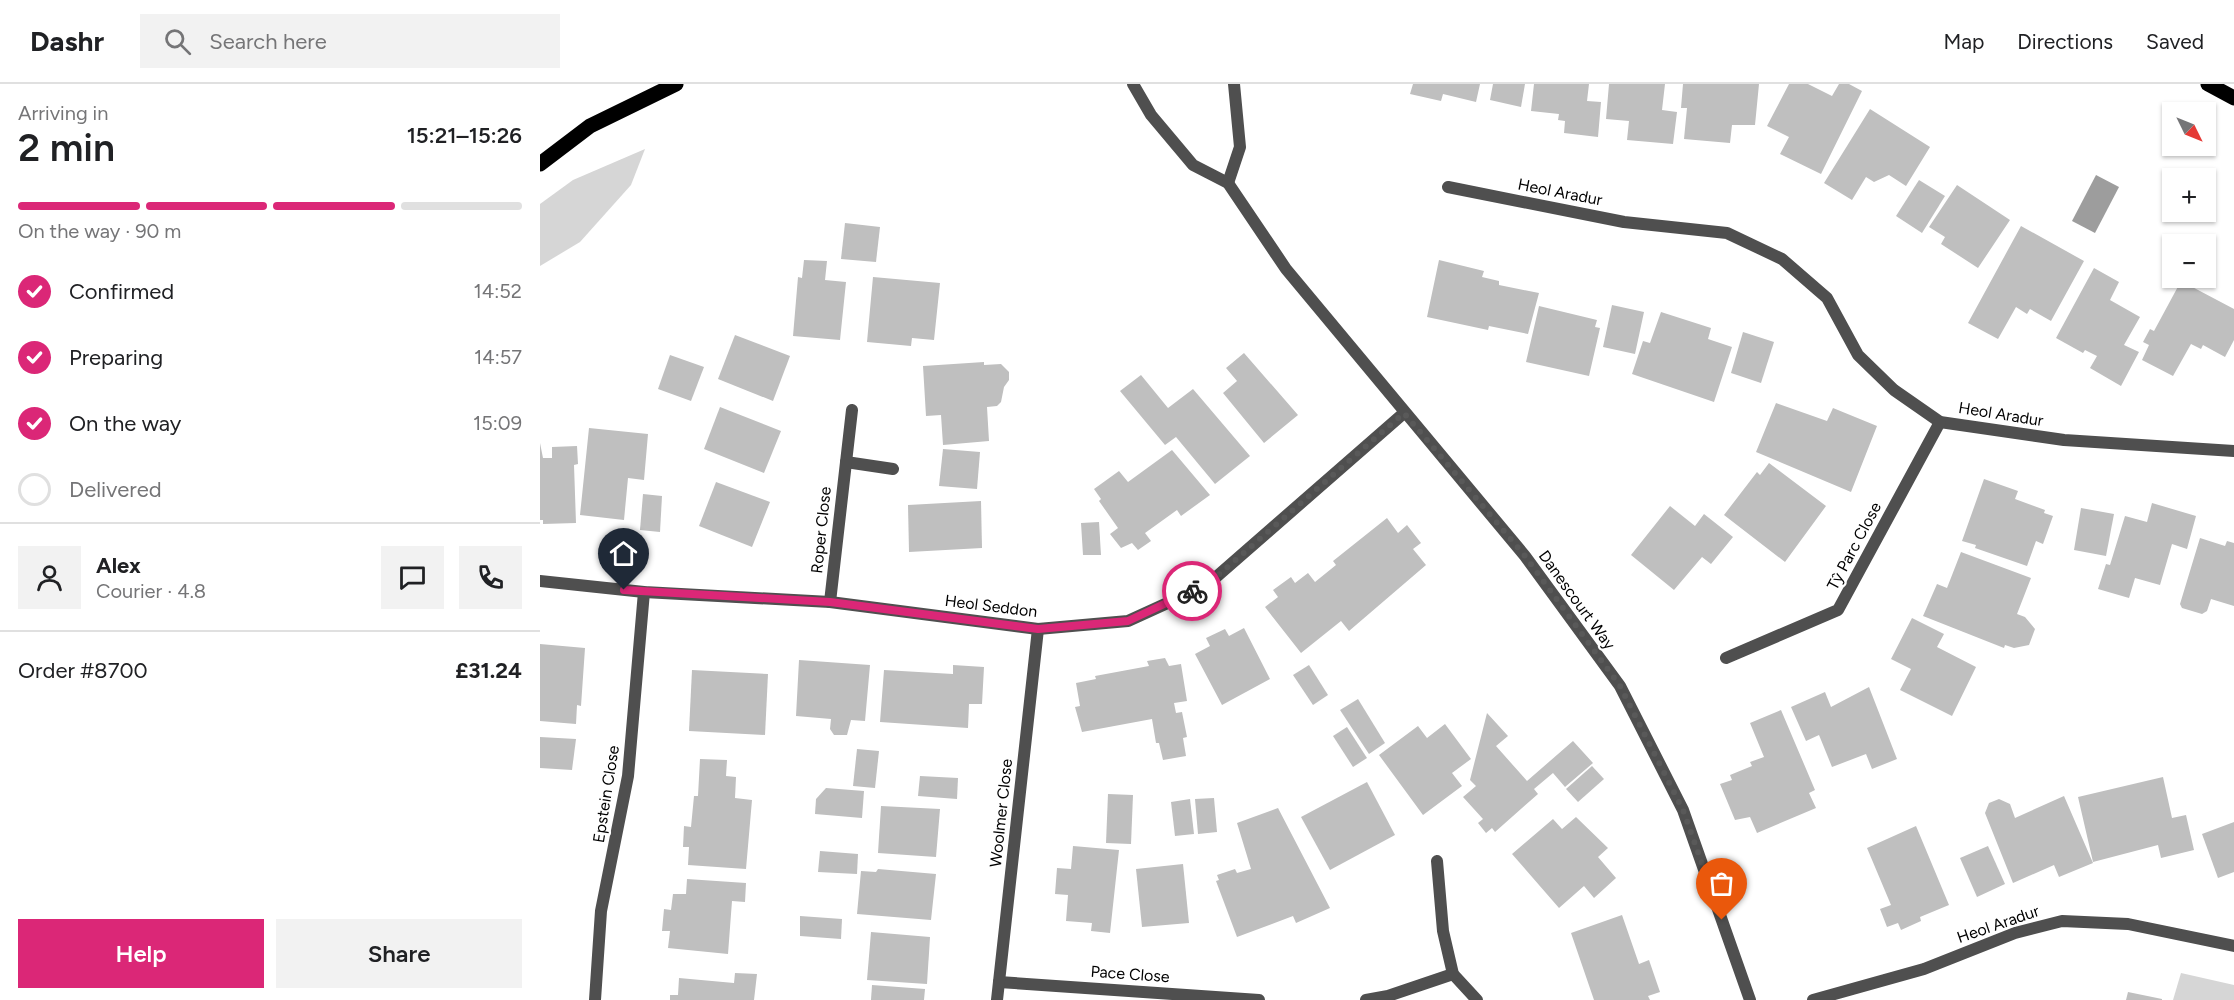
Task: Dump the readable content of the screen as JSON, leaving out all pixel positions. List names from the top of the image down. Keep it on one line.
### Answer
{"streets":{"street":["Heol Aradur","Roper Close","Tŷ Parc Close","Danescourt Way","Heol Seddon","Epstein Close","Woolmer Close","Pace Close"]},"crossings":[["Heol Aradur","Tŷ Parc Close"],["Roper Close","Heol Seddon"],["Danescourt Way","Heol Seddon"],["Heol Seddon","Epstein Close"],["Heol Seddon","Woolmer Close"],["Woolmer Close","Pace Close"]],"north":"bottom right","page":{"header":"Dashr","search":"Search here","nav":["Map","Directions","Saved"],"heading":["2 min","Arriving in","15:21–15:26"],"panel":["Alex","Courier · 4.8","Order #8700","£31.24"],"map_buttons":["+","−"],"bar":"On the way · 90 m","list":[["Confirmed","14:52"],["Preparing","14:57"],["On the way","15:09"],"Delivered"],"buttons":["Help","Share"]}}
